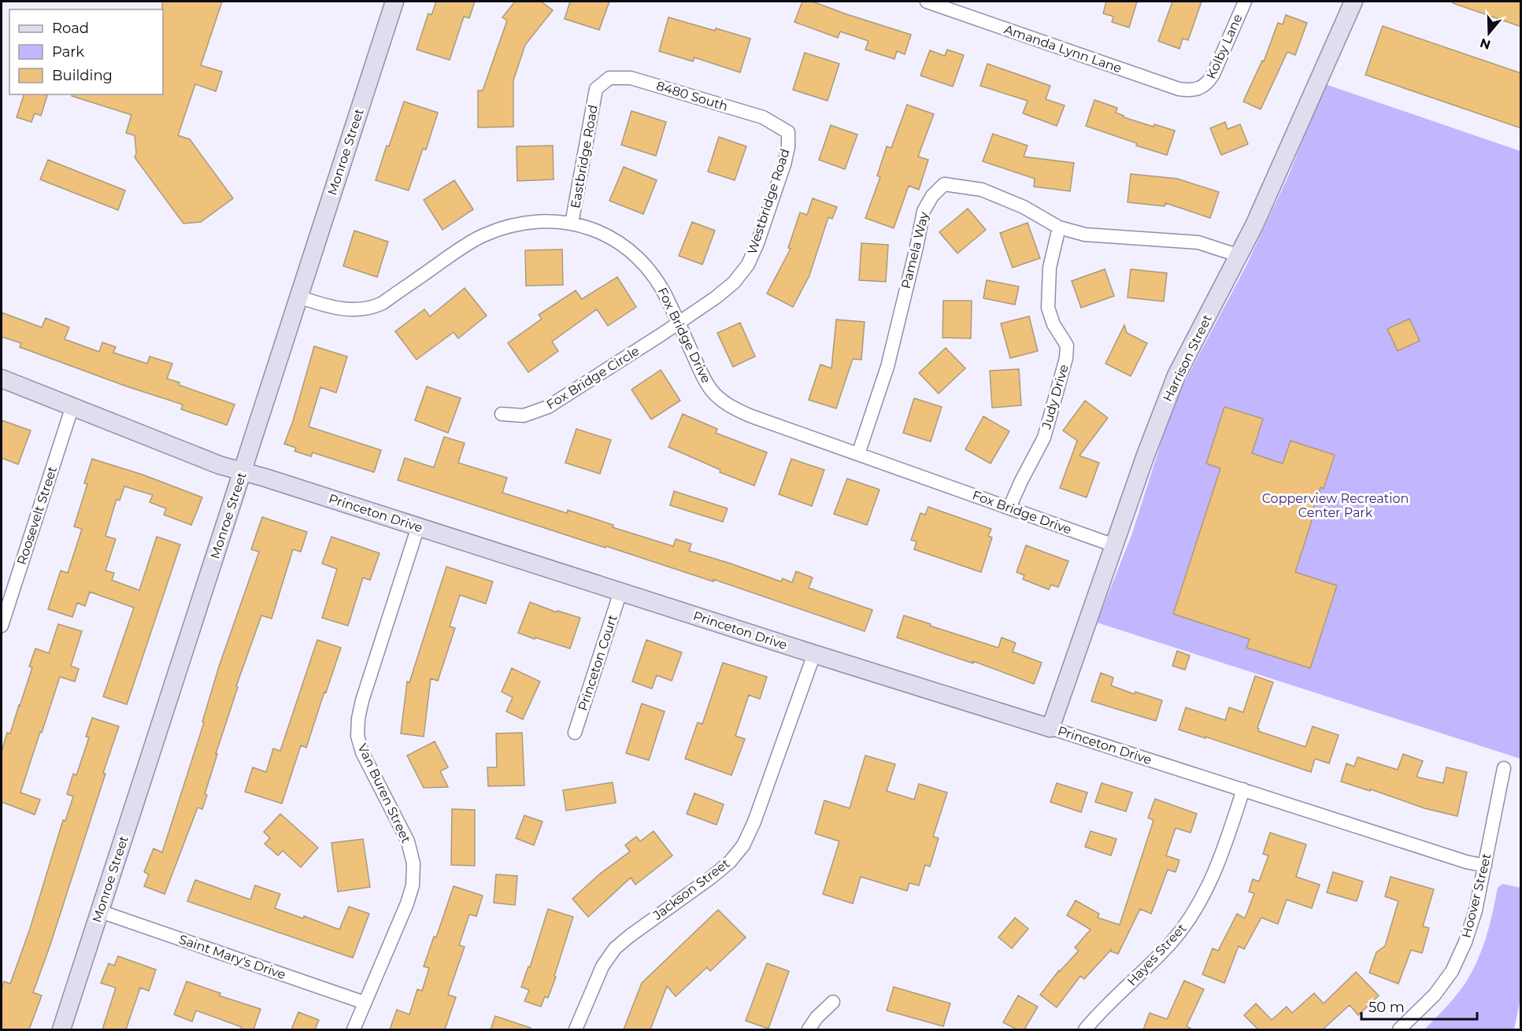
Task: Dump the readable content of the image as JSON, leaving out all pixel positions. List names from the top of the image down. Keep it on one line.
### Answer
{"streets":{"street":["Kolby Lane","Amanda Lynn Lane","8480 South","Monroe Street","Eastbridge Road","Westbridge Road","Pamela Way","Fox Bridge Drive","Harrison Street","Fox Bridge Circle","Judy Drive","Princeton Drive","Roosevelt Street","Princeton Court","Van Buren Street","Jackson Street","Hoover Street","Hayes Street","Saint Mary's Drive"]},"crossings":[["Kolby Lane","Amanda Lynn Lane"],["8480 South","Eastbridge Road"],["8480 South","Westbridge Road"],["Monroe Street","Fox Bridge Drive"],["Monroe Street","Princeton Drive"],["Monroe Street","Saint Mary's Drive"],["Eastbridge Road","Fox Bridge Drive"],["Westbridge Road","Fox Bridge Drive"],["Westbridge Road","Fox Bridge Circle"],["Pamela Way","Fox Bridge Drive"],["Pamela Way","Harrison Street"],["Pamela Way","Judy Drive"],["Fox Bridge Drive","Harrison Street"],["Fox Bridge Drive","Fox Bridge Circle"],["Fox Bridge Drive","Judy Drive"],["Harrison Street","Princeton Drive"],["Princeton Drive","Roosevelt Street"],["Princeton Drive","Princeton Court"],["Princeton Drive","Van Buren Street"],["Princeton Drive","Jackson Street"],["Princeton Drive","Hoover Street"],["Princeton Drive","Hayes Street"],["Van Buren Street","Saint Mary's Drive"]],"parks":["Copperview Recreation Center Park"],"legend":["Road","Park","Building"],"scale_bar":"50 m","north":"bottom"}
